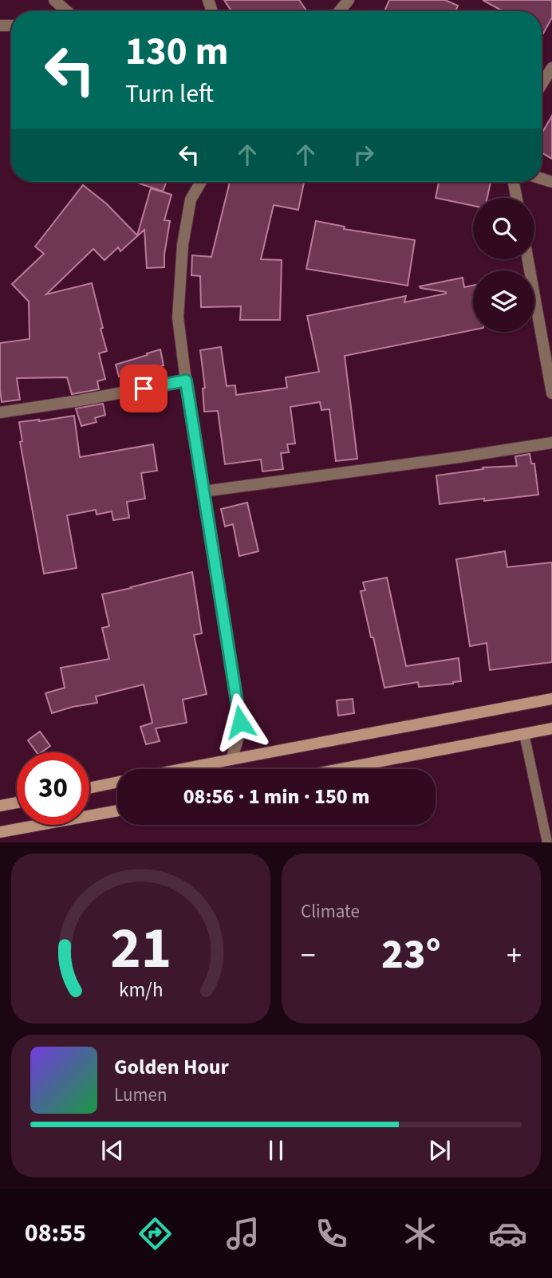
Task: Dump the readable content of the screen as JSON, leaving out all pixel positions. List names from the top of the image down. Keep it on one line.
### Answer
{"page":{"turn":["130 m","Turn left"],"limit":"30","trip":"08:56 · 1 min · 150 m","tile":"Climate","heat":["−","23°","+"],"song":["Golden Hour","Lumen"],"tabs":"08:55","gauge":["21","km/h"]}}
